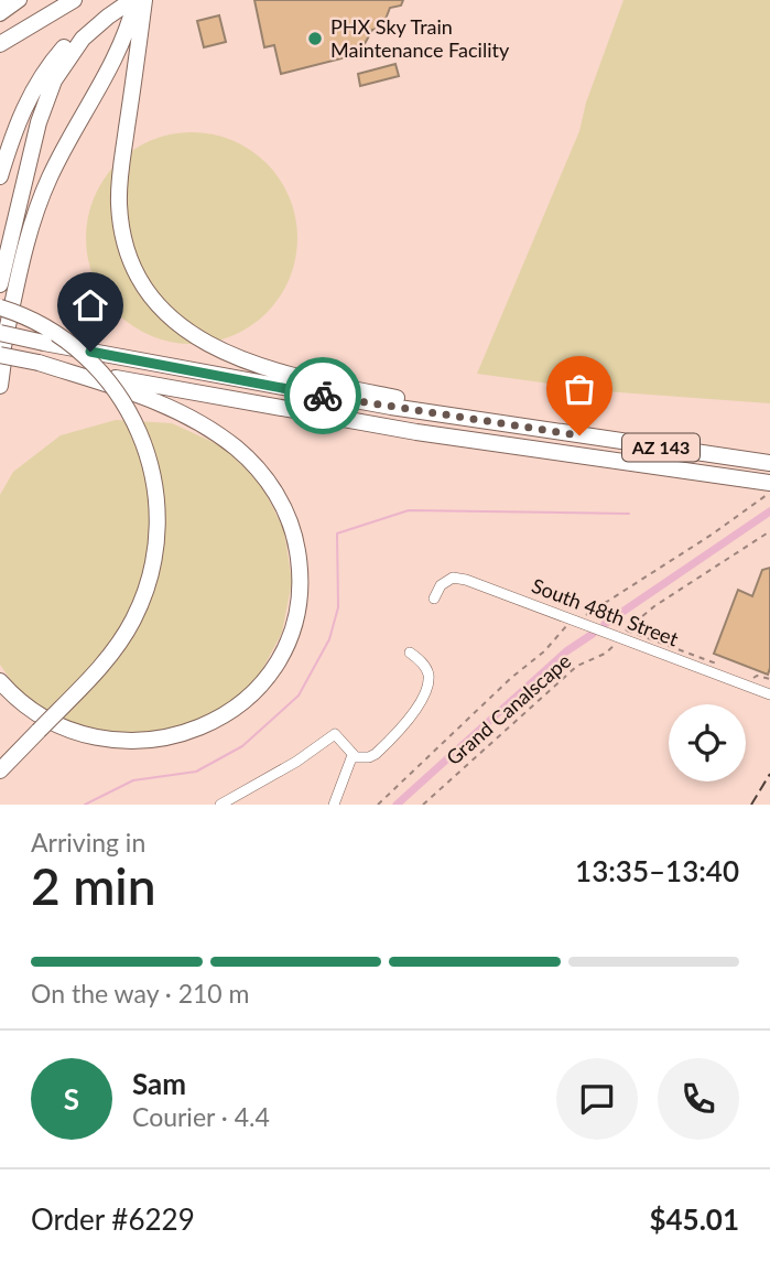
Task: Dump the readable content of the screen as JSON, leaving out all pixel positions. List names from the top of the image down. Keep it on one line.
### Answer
{"streets":{"highway":["AZ 143"],"street":["South 48th Street"],"path":["Grand Canalscape"]},"crossings":[["South 48th Street","Grand Canalscape"]],"places":["PHX Sky Train Maintenance Facility"],"page":{"heading":["2 min","Arriving in","13:35–13:40"],"panel":["Sam","Courier · 4.4","Order #6229","$45.01"],"bar":"On the way · 210 m","round":"S"}}
